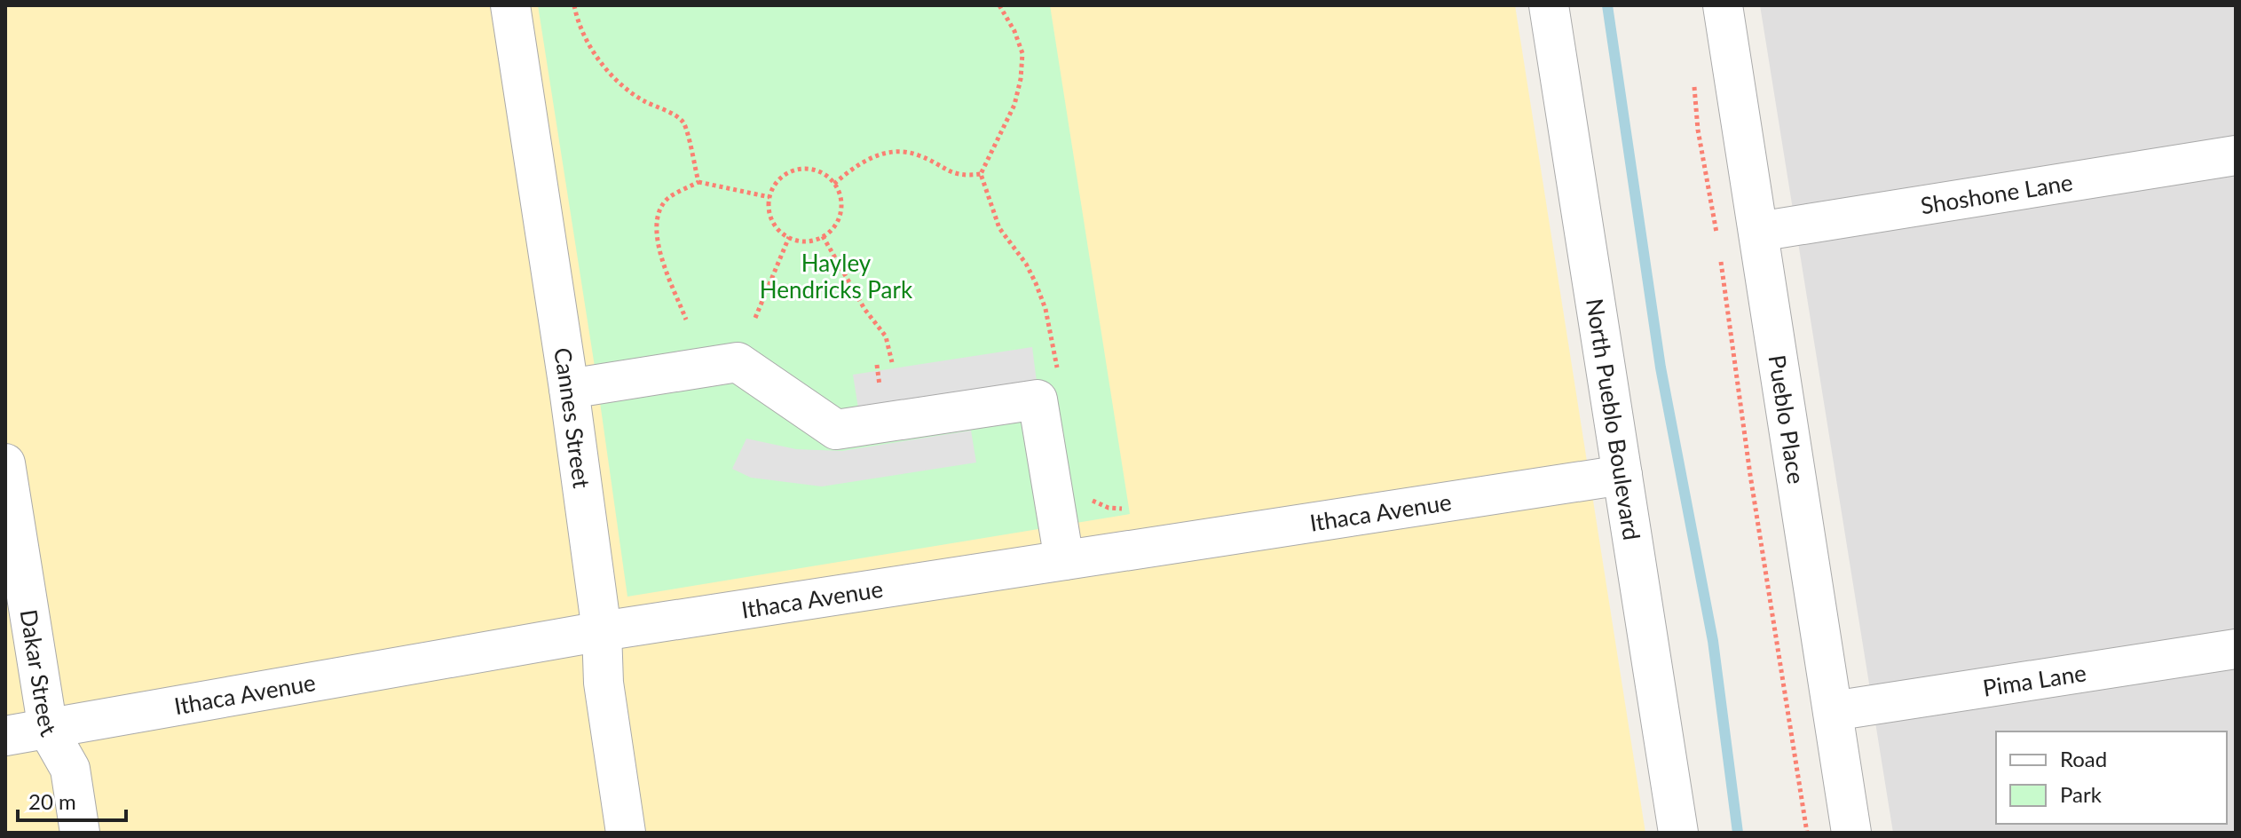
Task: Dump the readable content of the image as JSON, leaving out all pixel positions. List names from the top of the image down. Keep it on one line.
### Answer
{"streets":{"street":["Shoshone Lane","Cannes Street","North Pueblo Boulevard","Pueblo Place","Ithaca Avenue","Dakar Street","Pima Lane"]},"crossings":[["Shoshone Lane","Pueblo Place"],["Cannes Street","Ithaca Avenue"],["North Pueblo Boulevard","Ithaca Avenue"],["Pueblo Place","Pima Lane"],["Ithaca Avenue","Dakar Street"]],"parks":["Hayley Hendricks Park"],"legend":["Road","Park"],"scale_bar":"20 m"}
